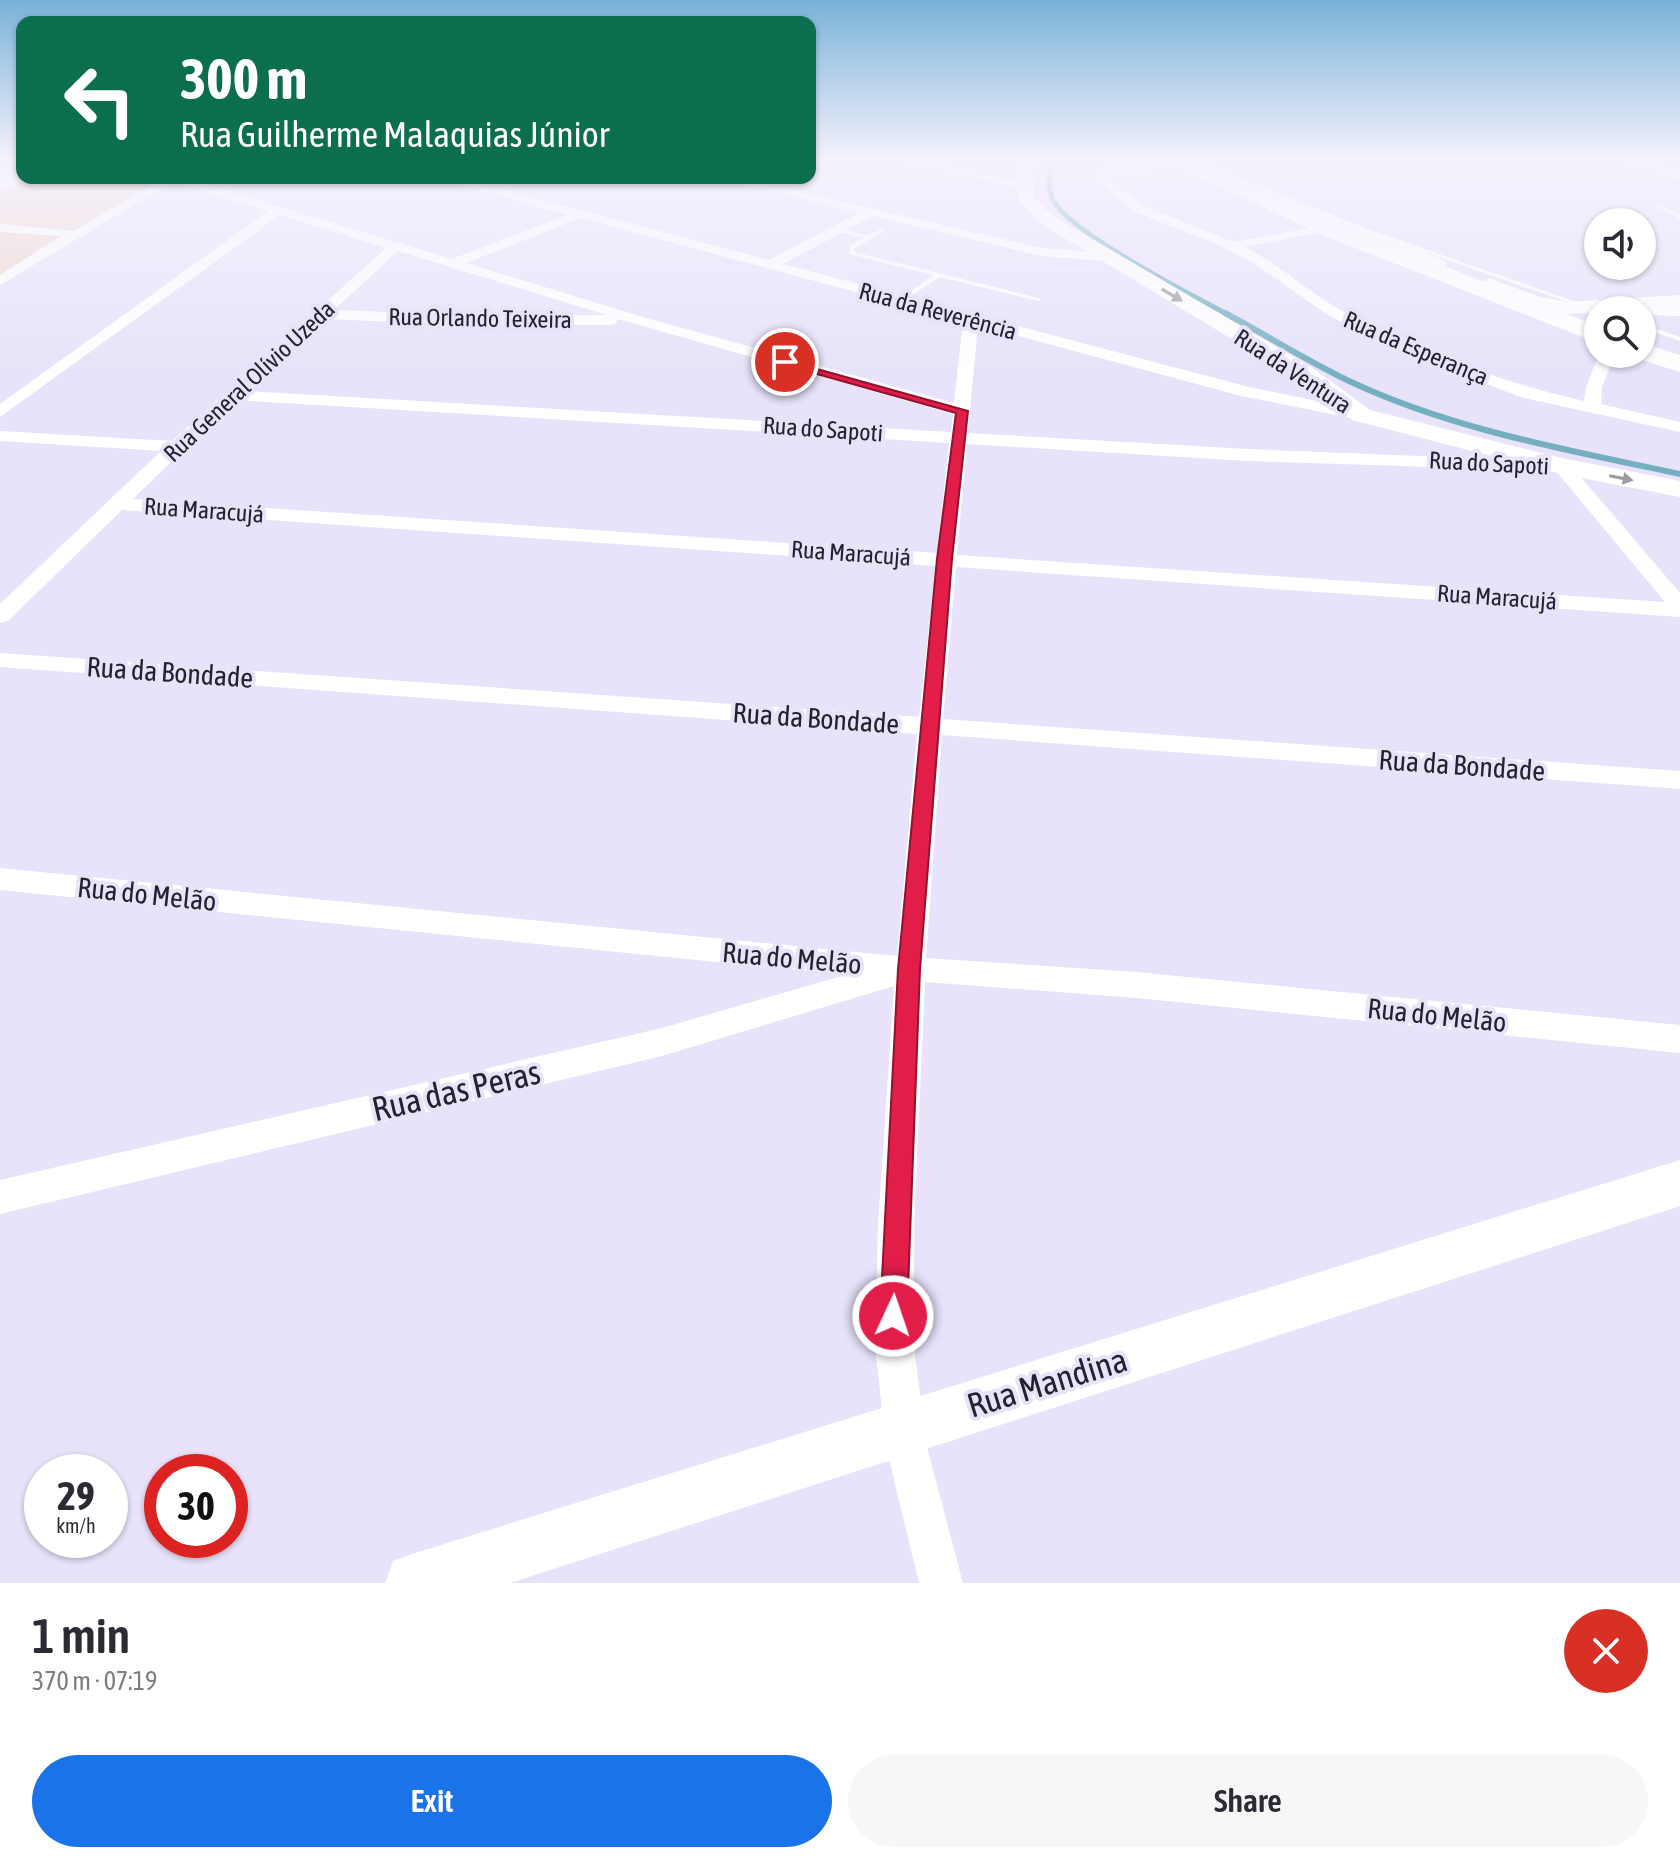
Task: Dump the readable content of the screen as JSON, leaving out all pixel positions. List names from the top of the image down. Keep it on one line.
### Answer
{"streets":{"street":["Rua da Reverência","Rua Orlando Teixeira","Rua da Esperança","Rua da Ventura","Rua General Olívio Uzeda","Rua do Sapoti","Rua Maracujá","Rua da Bondade","Rua do Melão","Rua das Peras","Rua Mandina"]},"crossings":[["Rua da Reverência","Rua da Ventura"],["Rua Orlando Teixeira","Rua General Olívio Uzeda"],["Rua da Ventura","Rua do Sapoti"],["Rua General Olívio Uzeda","Rua do Sapoti"],["Rua General Olívio Uzeda","Rua Maracujá"],["Rua do Melão","Rua das Peras"]],"one_way":["Rua da Ventura"],"page":{"turn":["300 m","Rua Guilherme Malaquias Júnior"],"speed":"29 km/h","limit":"30","heading":["1 min","370 m · 07:19"],"buttons":["Exit","Share"]}}
